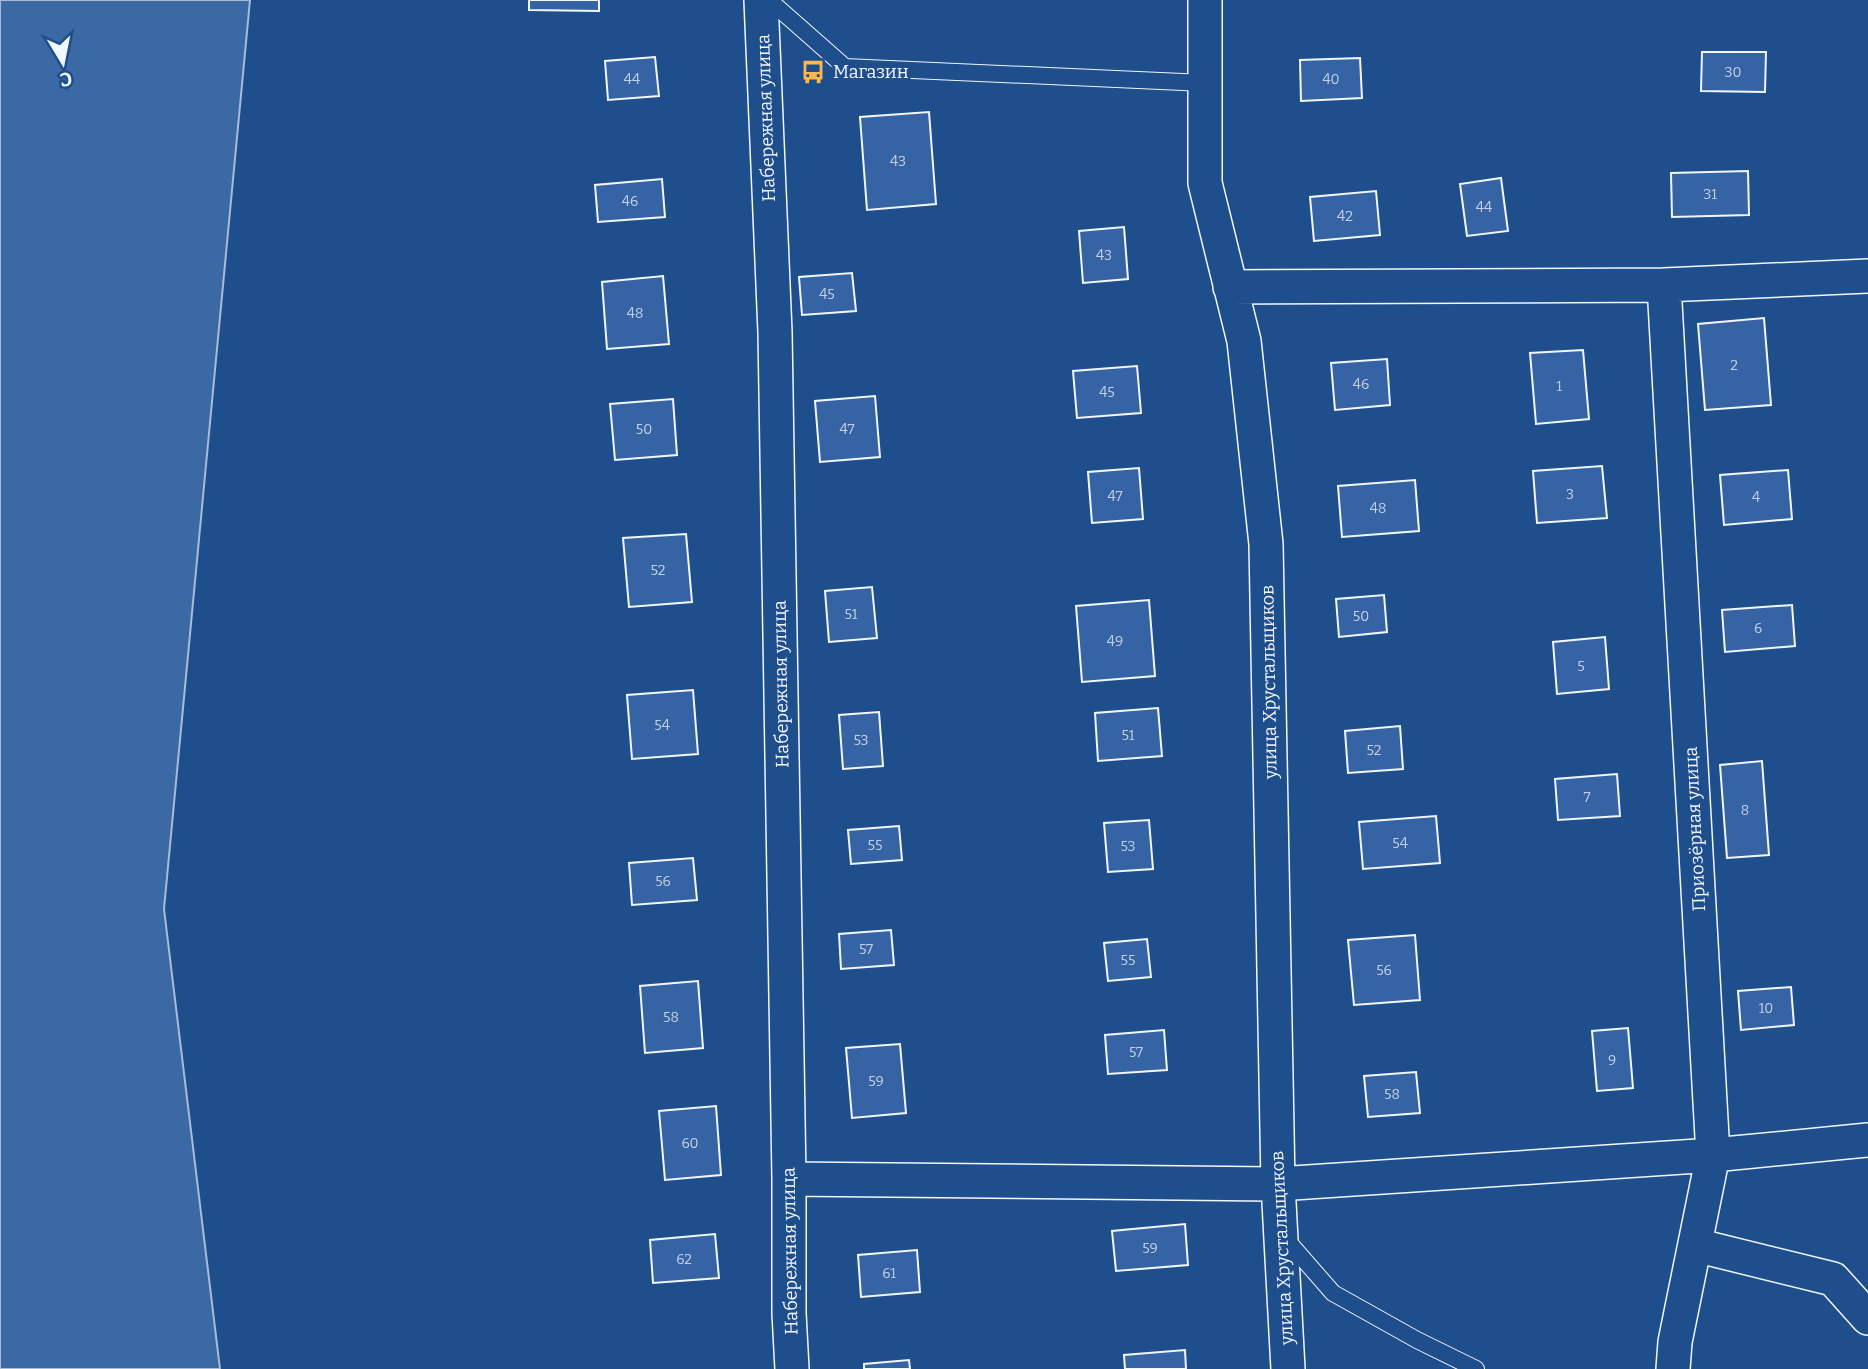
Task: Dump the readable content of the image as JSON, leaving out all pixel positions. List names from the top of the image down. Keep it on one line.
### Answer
{"streets":{"street":["Набережная улица","улица Хрустальщиков","Приозёрная улица"]},"places":{"bus stop":["Магазин"]},"house_numbers":["30","44","40","43","31","46","44","42","43","45","48","2","46","1","45","50","47","3","47","4","48","52","51","50","6","49","5","54","51","53","52","7","8","54","55","53","56","57","55","56","10","58","57","9","59","58","60","59","62","61"],"north":"bottom"}
